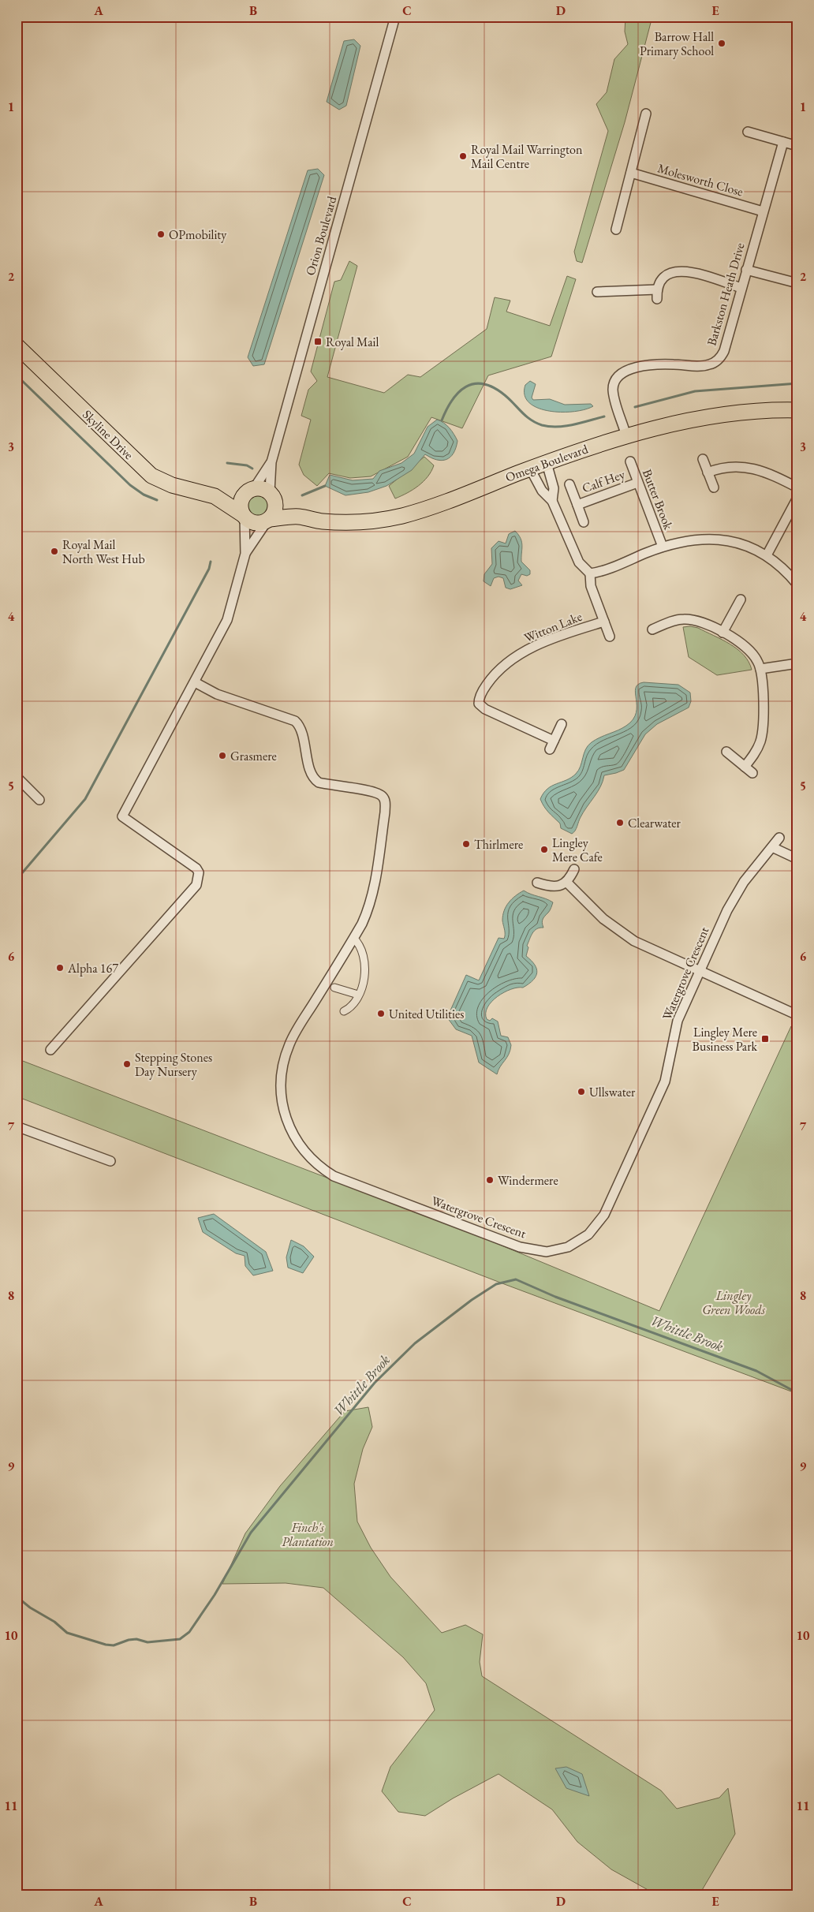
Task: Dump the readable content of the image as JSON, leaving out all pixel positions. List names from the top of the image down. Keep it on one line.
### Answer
{"streets":{"main road":["Skyline Drive","Omega Boulevard"],"street":["Molesworth Close","Orion Boulevard","Barkston Heath Drive","Calf Hey","Butter Brook","Witton Lake","Watergrove Crescent"]},"crossings":[["Molesworth Close","Barkston Heath Drive"],["Orion Boulevard","Skyline Drive"],["Orion Boulevard","Omega Boulevard"],["Barkston Heath Drive","Omega Boulevard"],["Skyline Drive","Omega Boulevard"],["Calf Hey","Butter Brook"]],"water":["Whittle Brook"],"parks":["Lingley Green Woods","Finch's Plantation"],"places":{"other":["Barrow Hall Primary School","Royal Mail Warrington Mail Centre","OPmobility","Royal Mail North West Hub","Grasmere","Clearwater","Thirlmere","Lingley Mere Cafe","Alpha 167","United Utilities","Stepping Stones Day Nursery","Ullswater","Windermere"],"transit":["Royal Mail","Lingley Mere Business Park"]},"grid":{"columns":["A","B","C","D","E"],"rows":["1","2","3","4","5","6","7","8","9","10","11"]}}
